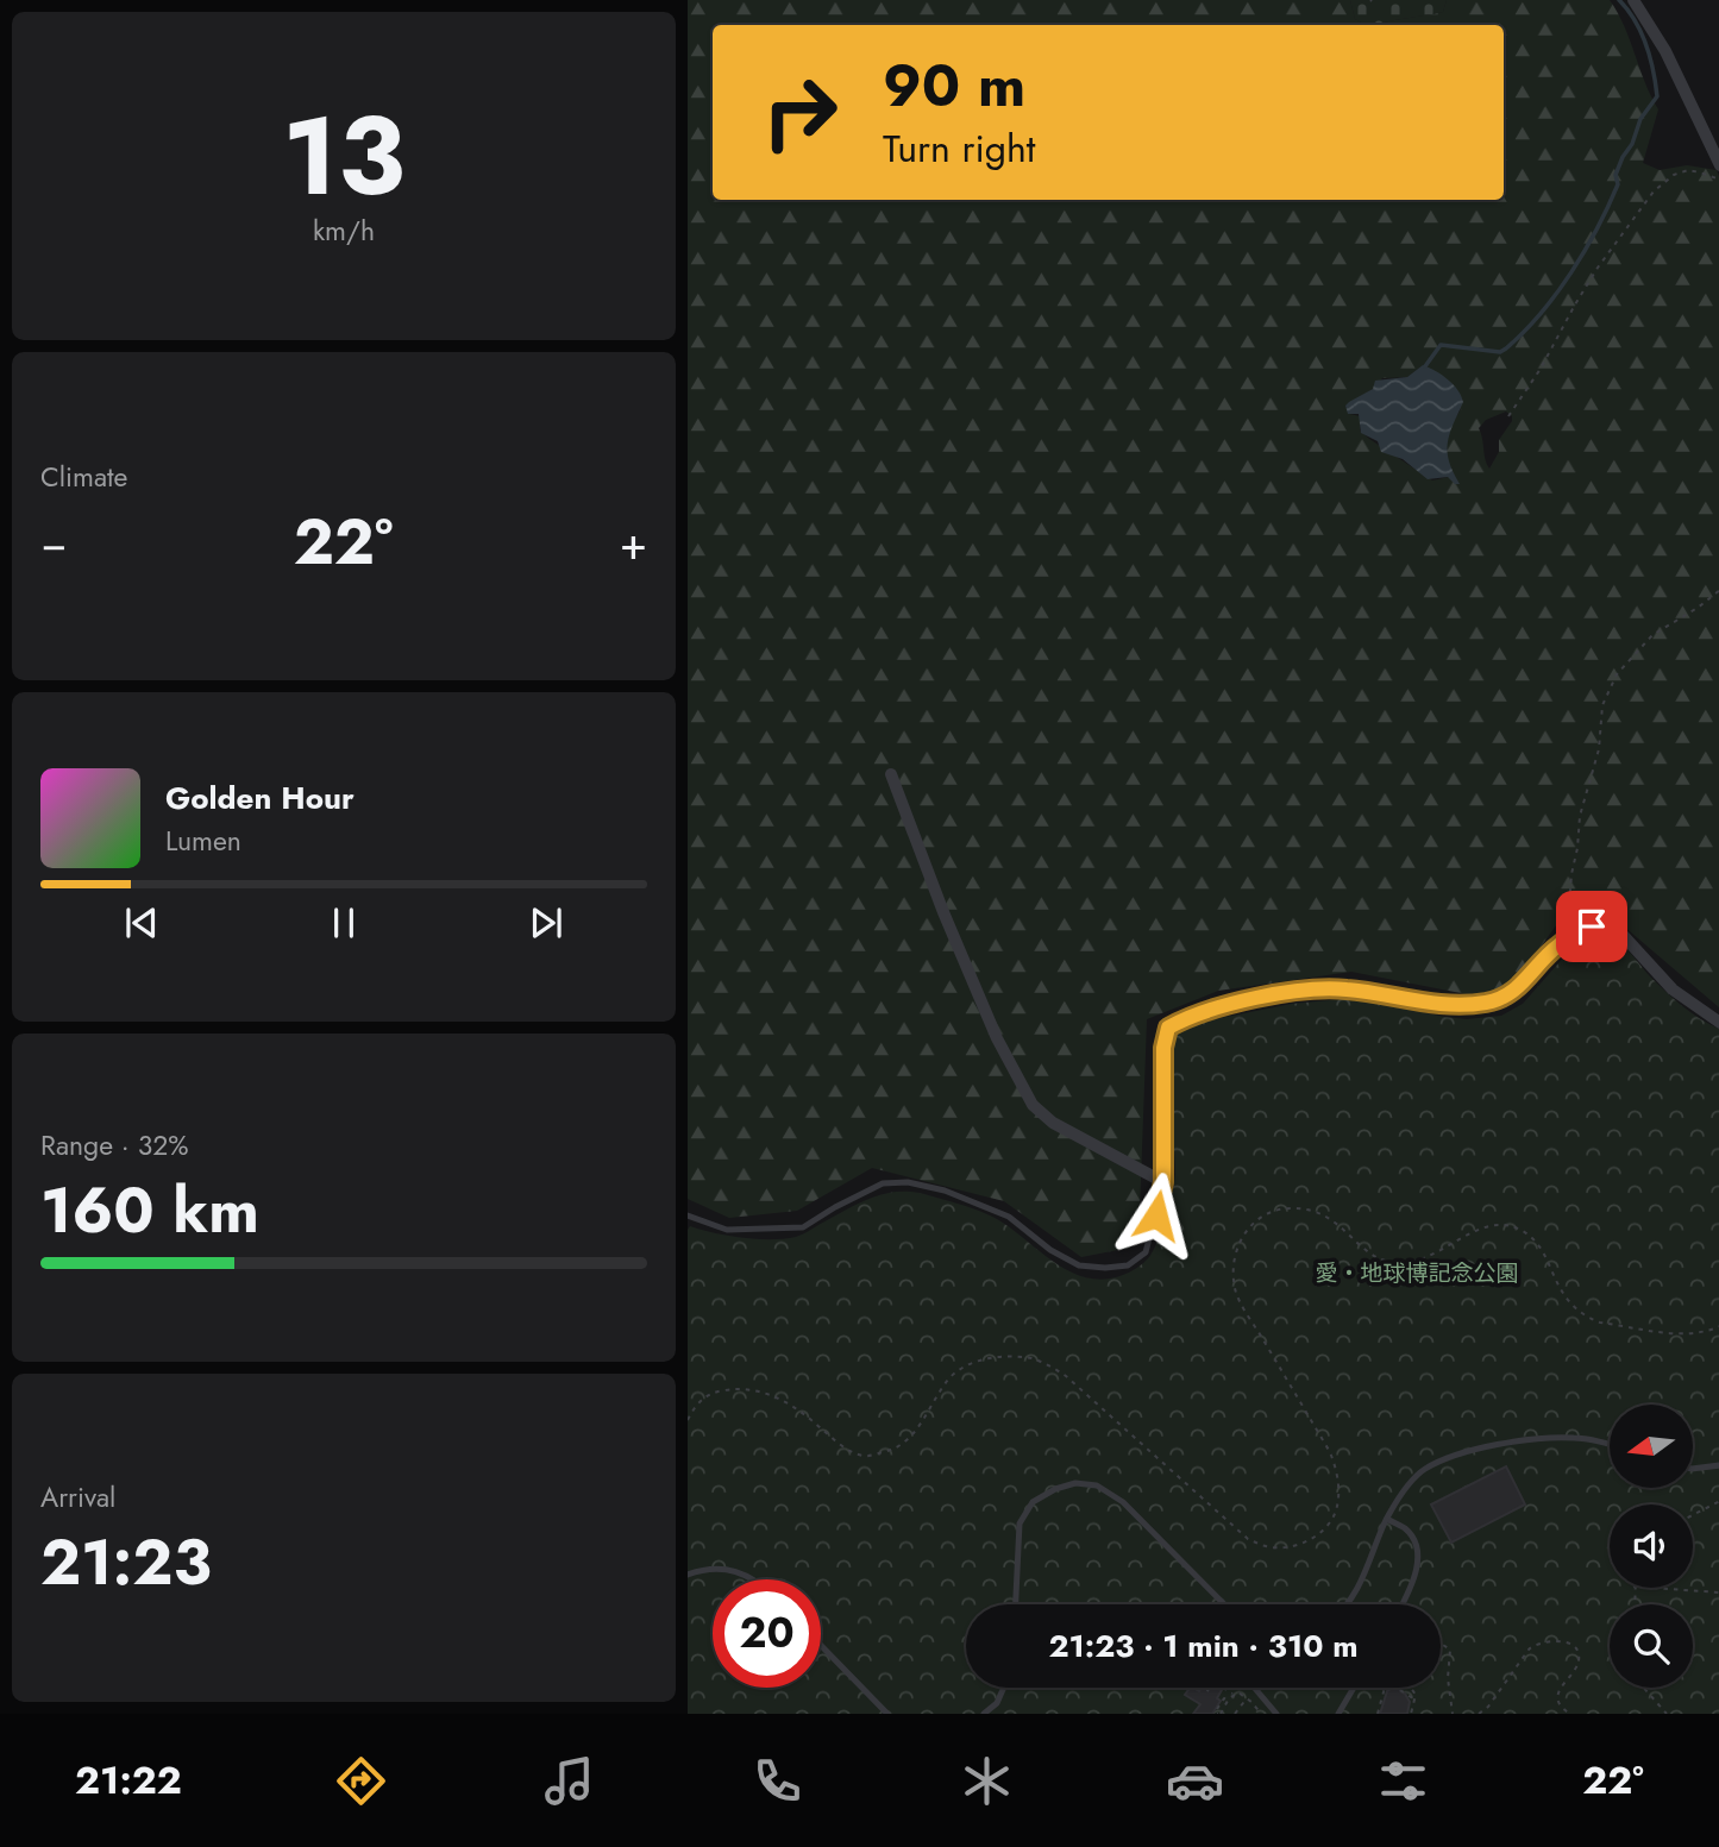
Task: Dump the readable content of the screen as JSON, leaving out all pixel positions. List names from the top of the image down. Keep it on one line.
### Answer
{"parks":["愛・地球博記念公園"],"north":"left","page":{"tile":[["13","km/h"],"Climate",["Range · 32%","160 km"],["Arrival","21:23"]],"turn":["90 m","Turn right"],"heat":["−","22°","+"],"song":["Golden Hour","Lumen"],"limit":"20","trip":"21:23 · 1 min · 310 m","tabs":["21:22","22°"]}}
